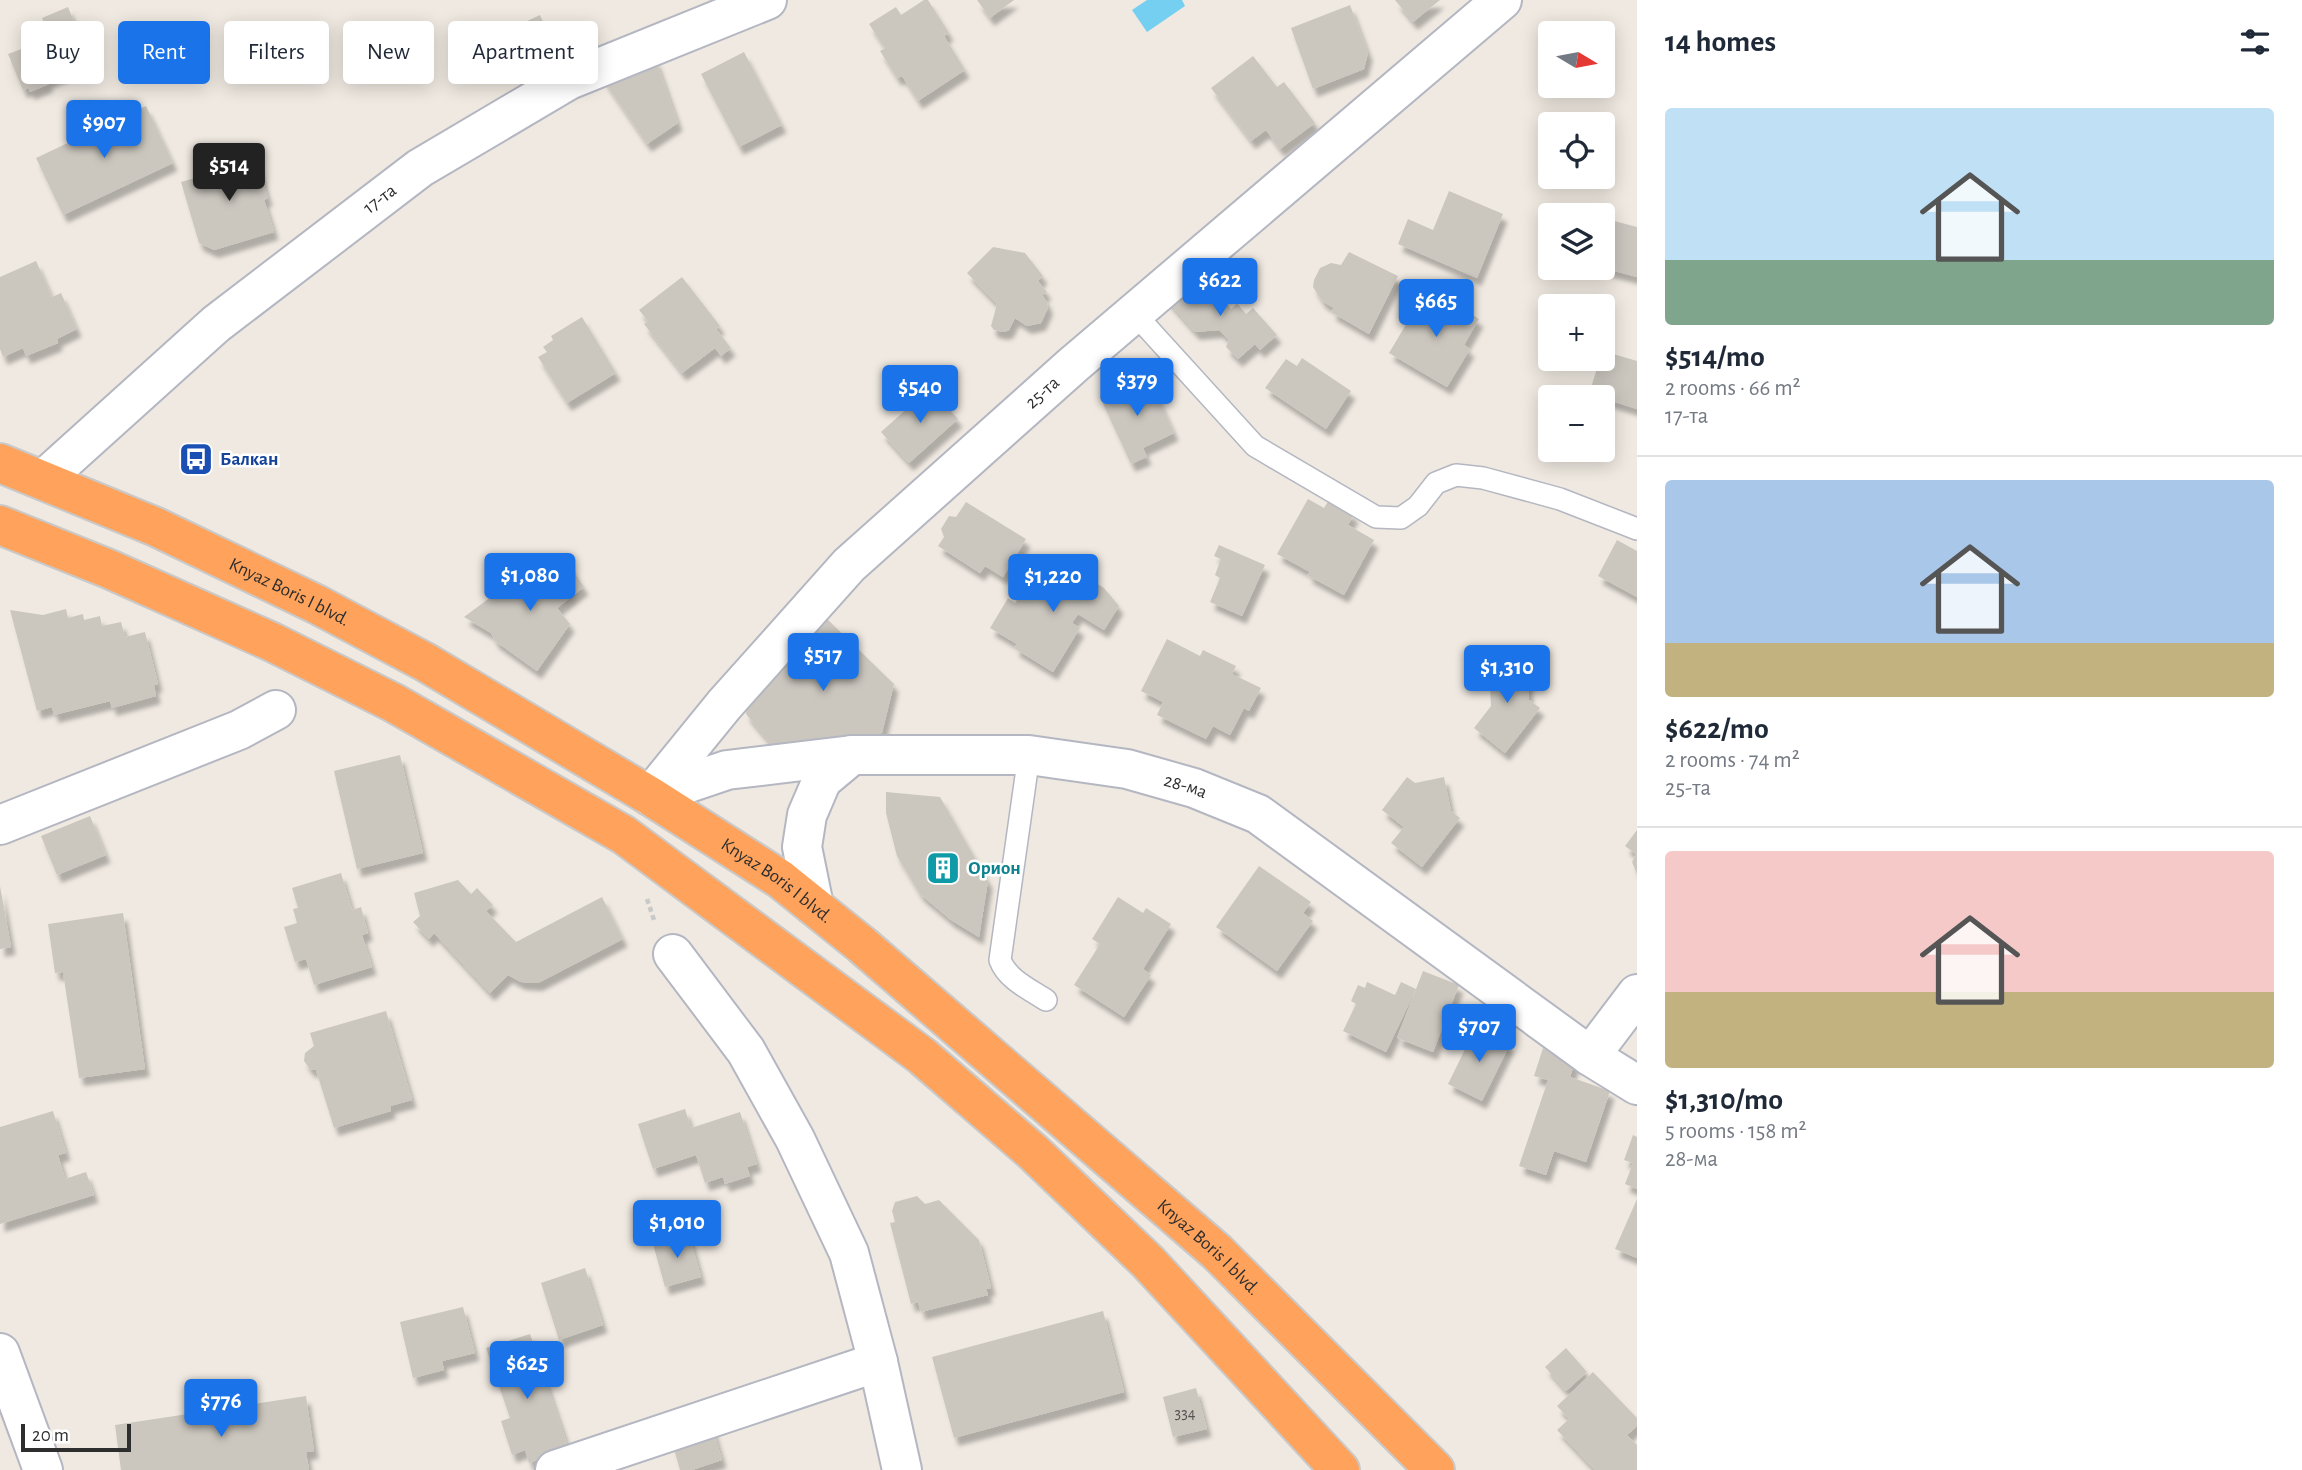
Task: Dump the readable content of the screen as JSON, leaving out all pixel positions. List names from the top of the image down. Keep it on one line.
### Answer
{"streets":{"highway":["Knyaz Boris I blvd."],"street":["17-та","25-та","28-ма"]},"crossings":[["17-та","Knyaz Boris I blvd."],["25-та","Knyaz Boris I blvd."],["25-та","28-ма"],["Knyaz Boris I blvd.","28-ма"]],"places":{"bus stop":["Балкан"],"building":["Орион"]},"house_numbers":["334"],"scale_bar":"20 m","north":"right","page":{"heading":"14 homes","map_buttons":["+","−"],"chip":["Buy","Rent","Filters","New","Apartment"],"list":[{"name":"$514/mo","note":"2 rooms · 66 m² · 17-та"},{"name":"$622/mo","note":"2 rooms · 74 m² · 25-та"},{"name":"$1,310/mo","note":"5 rooms · 158 m² · 28-ма"}],"price":["$907","$514","$622","$665","$379","$540","$1,080","$1,220","$517","$1,310","$707","$1,010","$625","$776"],"scale":"20 m"}}
